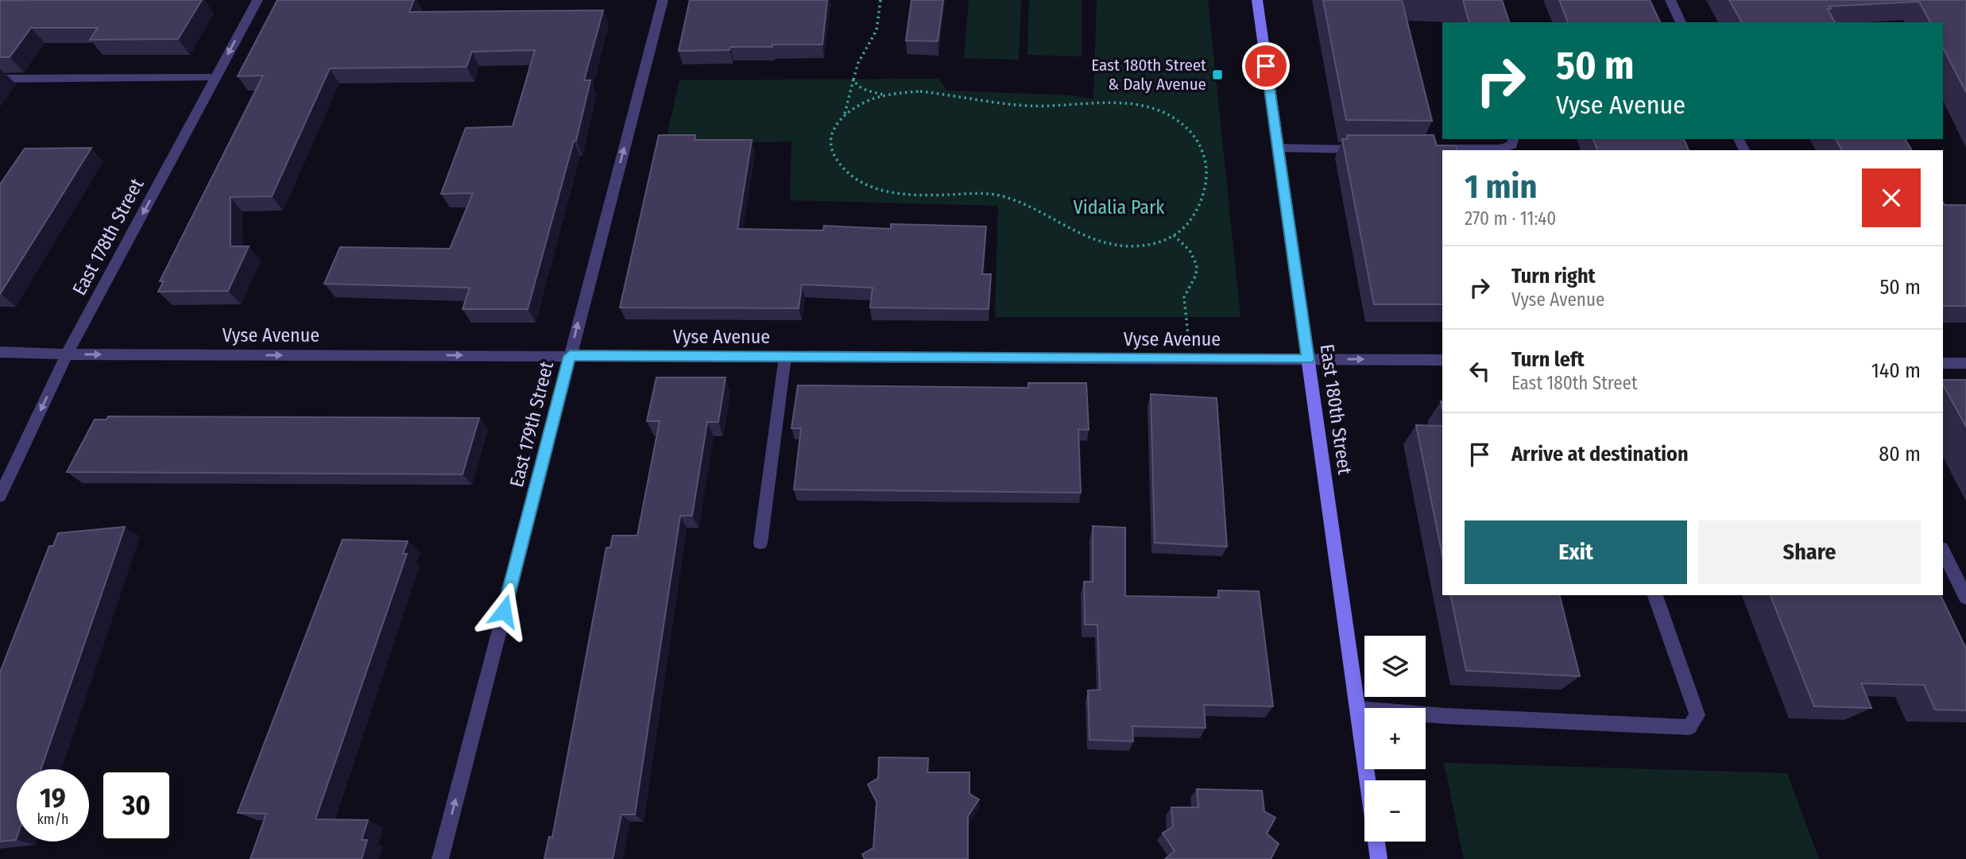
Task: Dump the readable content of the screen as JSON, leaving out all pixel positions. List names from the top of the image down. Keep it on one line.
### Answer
{"streets":{"main road":["East 180th Street"],"street":["East 178th Street","Vyse Avenue","East 179th Street"]},"crossings":[["East 178th Street","Vyse Avenue"],["Vyse Avenue","East 180th Street"],["Vyse Avenue","East 179th Street"]],"one_way":["East 178th Street","Vyse Avenue","East 179th Street"],"parks":["Vidalia Park"],"places":{"transit":["East 180th Street & Daly Avenue"]},"page":{"turn":["50 m","Vyse Avenue"],"heading":["1 min","270 m · 11:40"],"list":[{"name":"Turn right","note":"Vyse Avenue","value":"50 m"},{"name":"Turn left","note":"East 180th Street","value":"140 m"},{"name":"Arrive at destination","value":"80 m"}],"buttons":["Exit","Share"],"map_buttons":["+","−"],"speed":"19 km/h","limit":"30"}}
